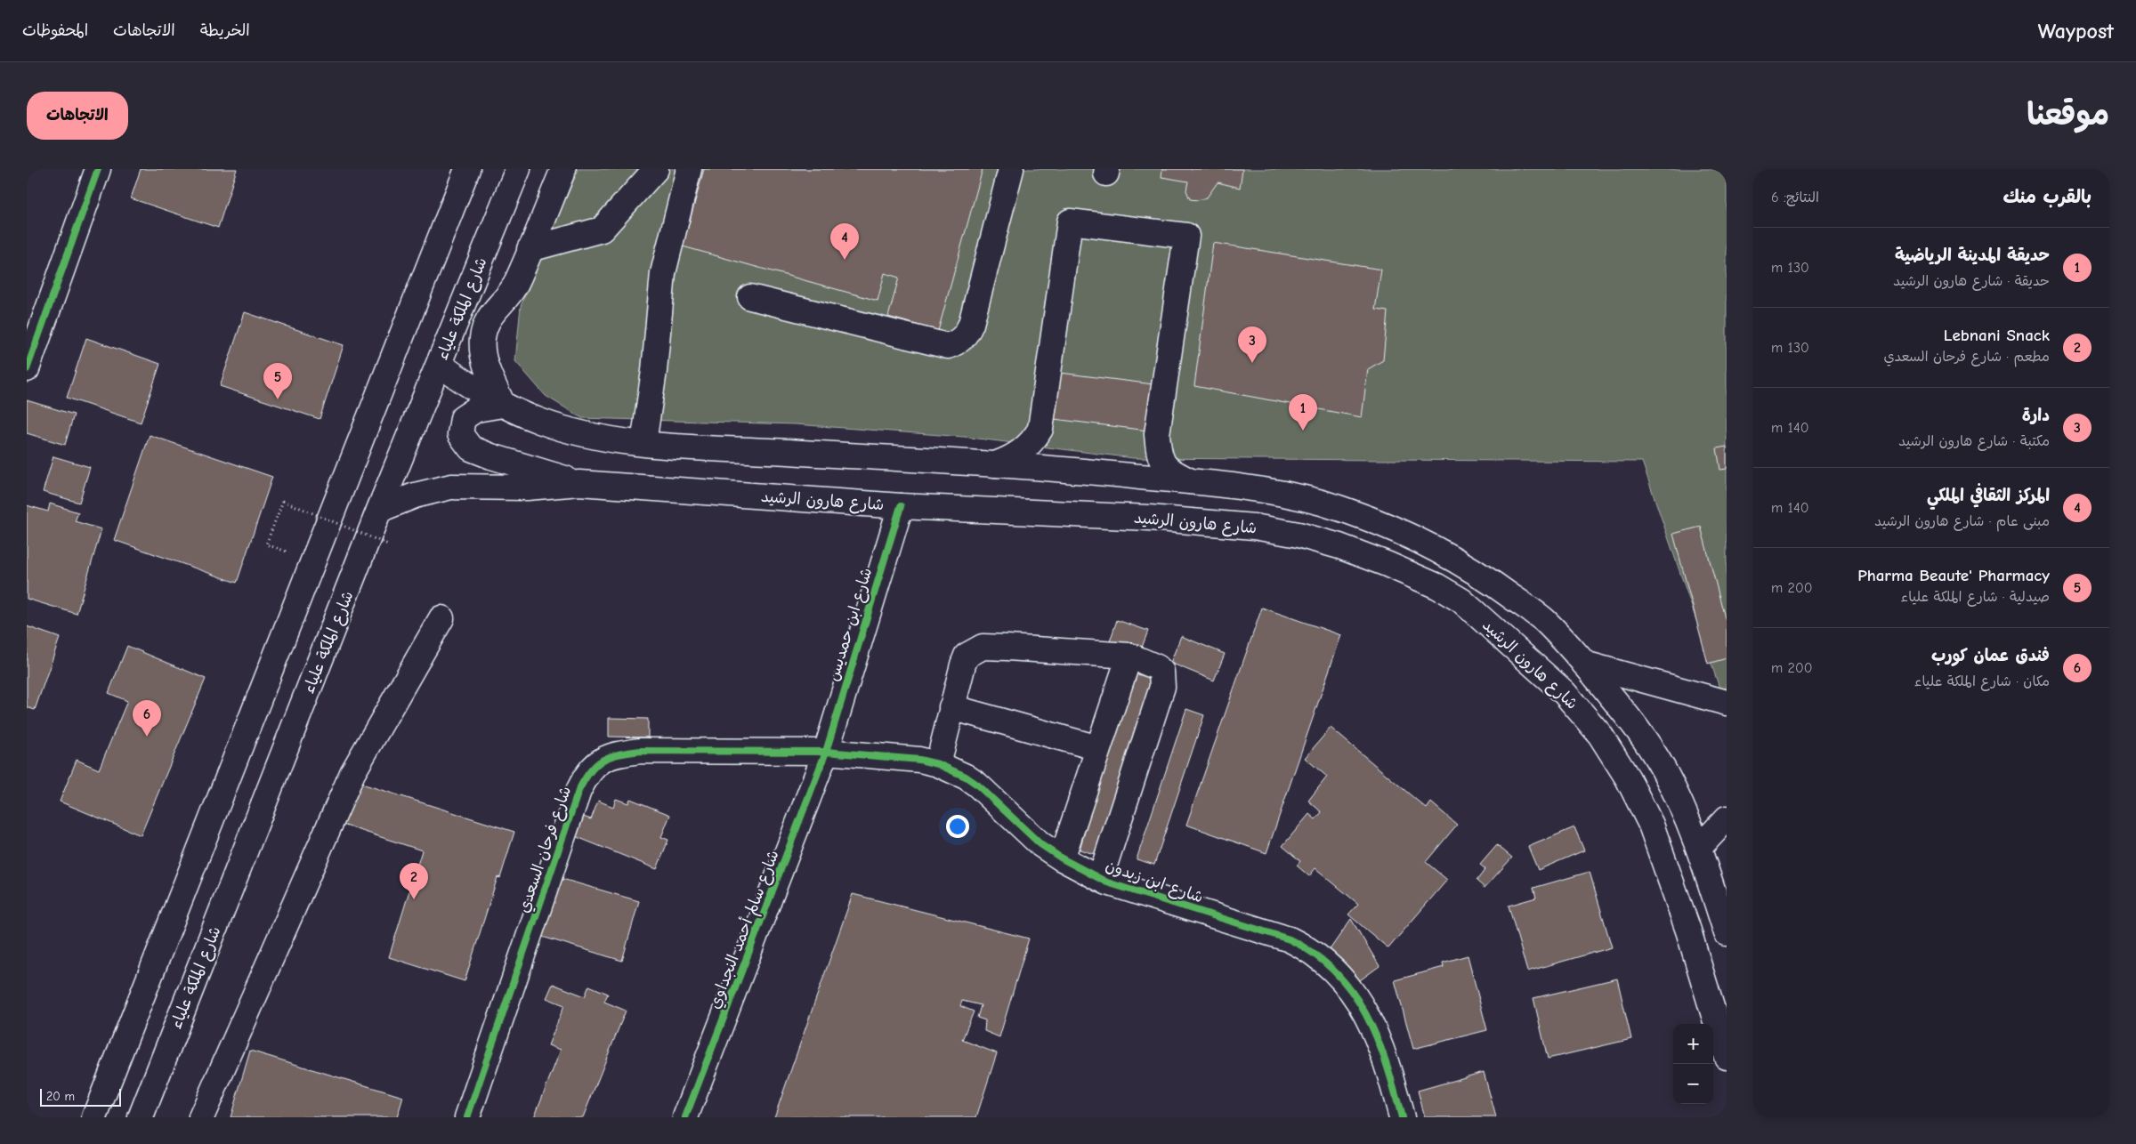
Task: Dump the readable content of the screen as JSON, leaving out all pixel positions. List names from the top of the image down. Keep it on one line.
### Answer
{"streets":{"main road":["شارع الملكة علياء","شارع هارون الرشيد","شارع ابن حمديس","شارع فرحان السعدي","شارع ابن زيدون","شارع سالم أحمد النجداوي"]},"crossings":[["شارع الملكة علياء","شارع هارون الرشيد"],["شارع هارون الرشيد","شارع ابن حمديس"],["شارع ابن حمديس","شارع فرحان السعدي"],["شارع ابن حمديس","شارع ابن زيدون"],["شارع ابن حمديس","شارع سالم أحمد النجداوي"],["شارع فرحان السعدي","شارع ابن زيدون"],["شارع فرحان السعدي","شارع سالم أحمد النجداوي"],["شارع ابن زيدون","شارع سالم أحمد النجداوي"]],"scale_bar":"20 m","page":{"header":"Waypost","nav":["الخريطة","الاتجاهات","المحفوظات"],"title":"موقعنا","buttons":"الاتجاهات","heading":["بالقرب منك","النتائج: 6"],"pins":["4","3","5","1","6","2"],"list":[{"mark":"1","name":"حديقة المدينة الرياضية","note":"حديقة · شارع هارون الرشيد","value":"130 m"},{"mark":"2","name":"Lebnani Snack","note":"مطعم · شارع فرحان السعدي","value":"130 m"},{"mark":"3","name":"دارة","note":"مكتبة · شارع هارون الرشيد","value":"140 m"},{"mark":"4","name":"المركز الثقافي الملكي","note":"مبنى عام · شارع هارون الرشيد","value":"140 m"},{"mark":"5","name":"Pharma Beaute' Pharmacy","note":"صيدلية · شارع الملكة علياء","value":"200 m"},{"mark":"6","name":"فندق عمان كورب","note":"مكان · شارع الملكة علياء","value":"200 m"}],"map_buttons":["+","−"],"scale":"20 m"}}
